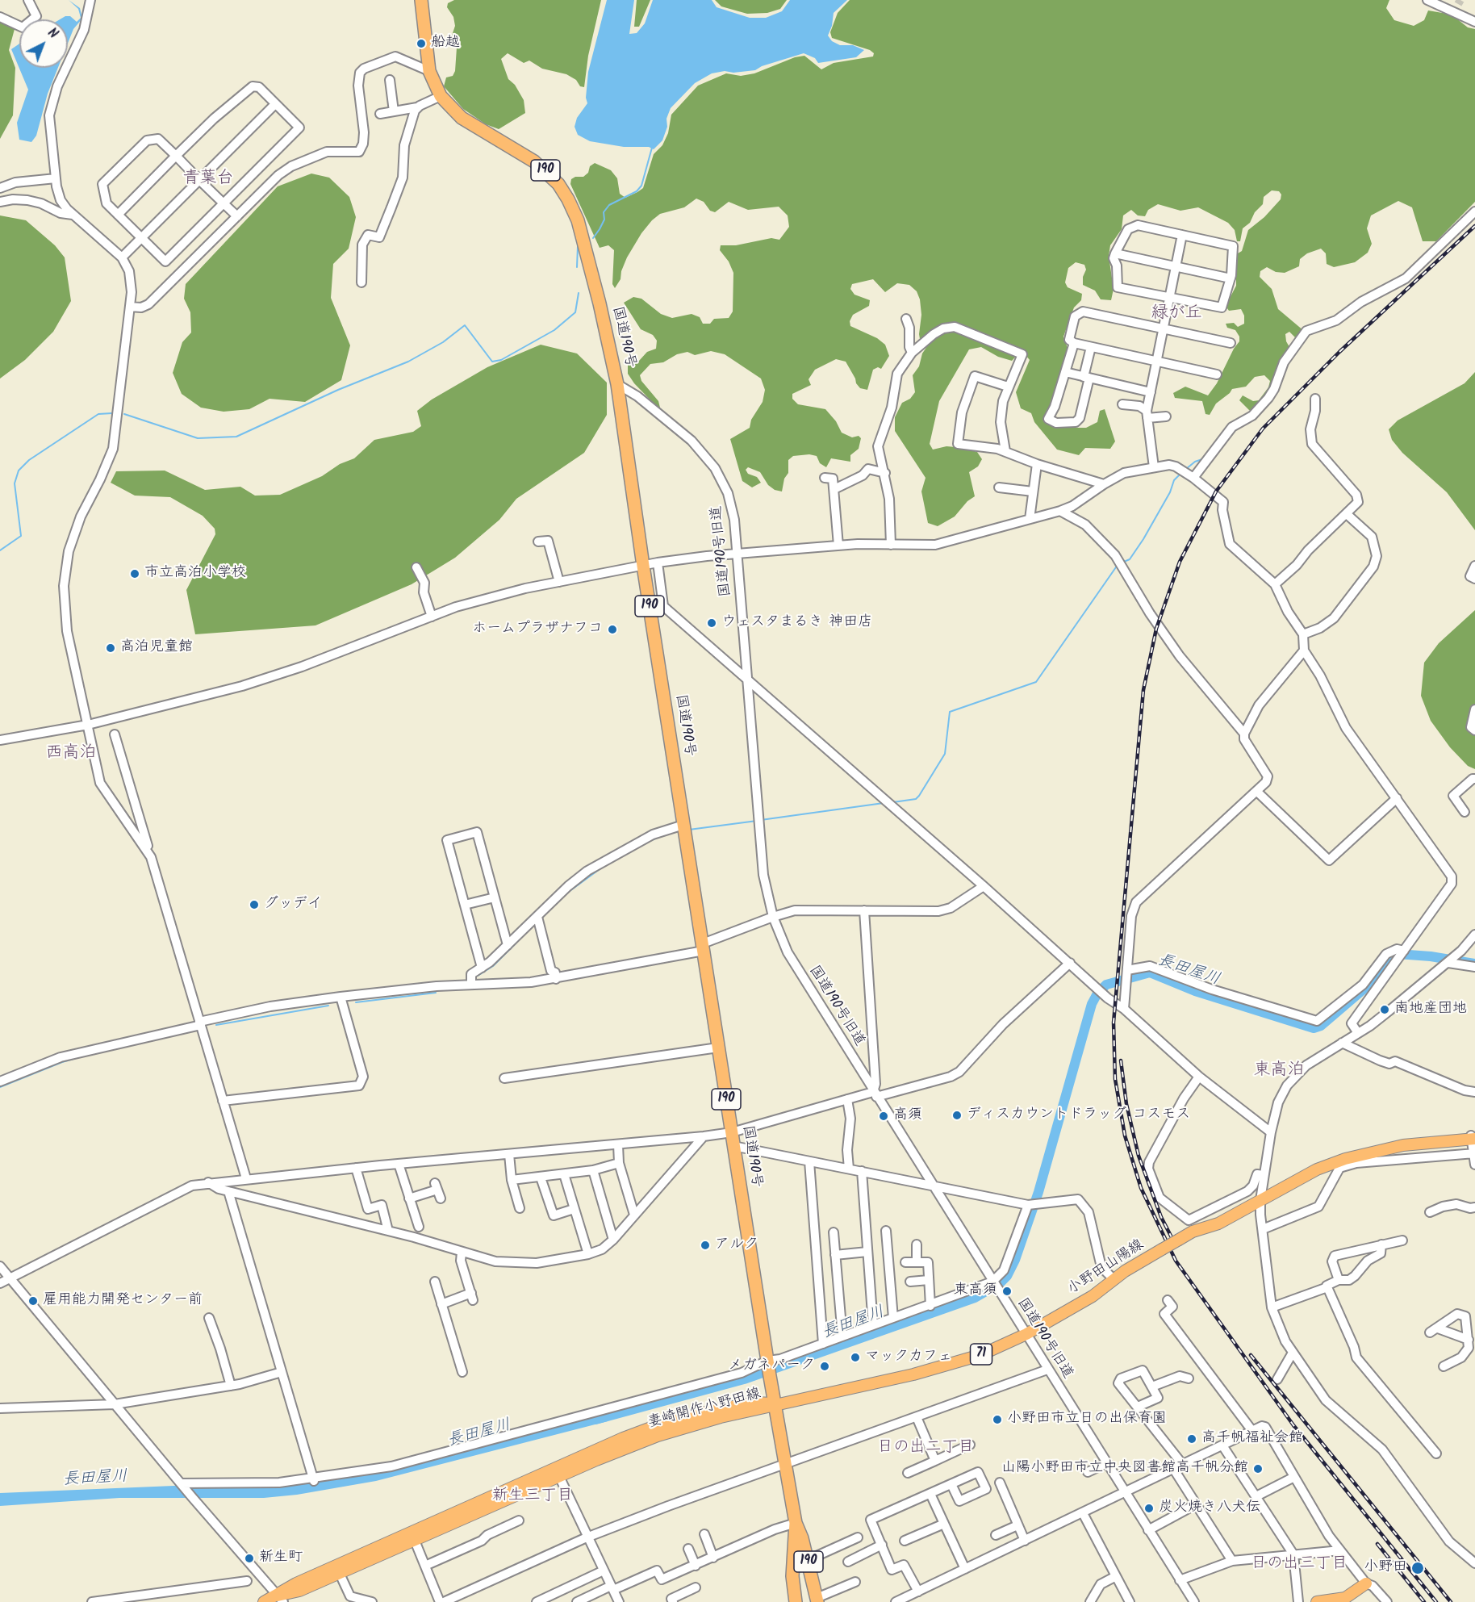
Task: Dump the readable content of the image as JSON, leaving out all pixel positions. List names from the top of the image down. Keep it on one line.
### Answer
{"streets":{"highway":["190","国道190号"],"main road":["小野田山陽線","71","妻崎開作小野田線"],"street":["国道190号旧道"]},"crossings":[["国道190号","国道190号旧道"],["国道190号","小野田山陽線"],["国道190号","妻崎開作小野田線"],["国道190号旧道","小野田山陽線"],["小野田山陽線","妻崎開作小野田線"]],"districts":["青葉台","緑が丘","西高泊","東高泊","日の出二丁目","新生三丁目","日の出三丁目"],"water":["長田屋川"],"places":["船越","市立高泊小学校","ウェスタまるき 神田店","ホームプラザナフコ","高泊児童館","グッデイ","南地産団地","ディスカウントドラッグ コスモス","高須","アルク","東高須","雇用能力開発センター前","マックカフェ","メガネパーク","小野田市立日の出保育園","高千帆福祉会館","山陽小野田市立中央図書館高千帆分館","炭火焼き八犬伝","新生町","小野田"],"north":"top right"}
